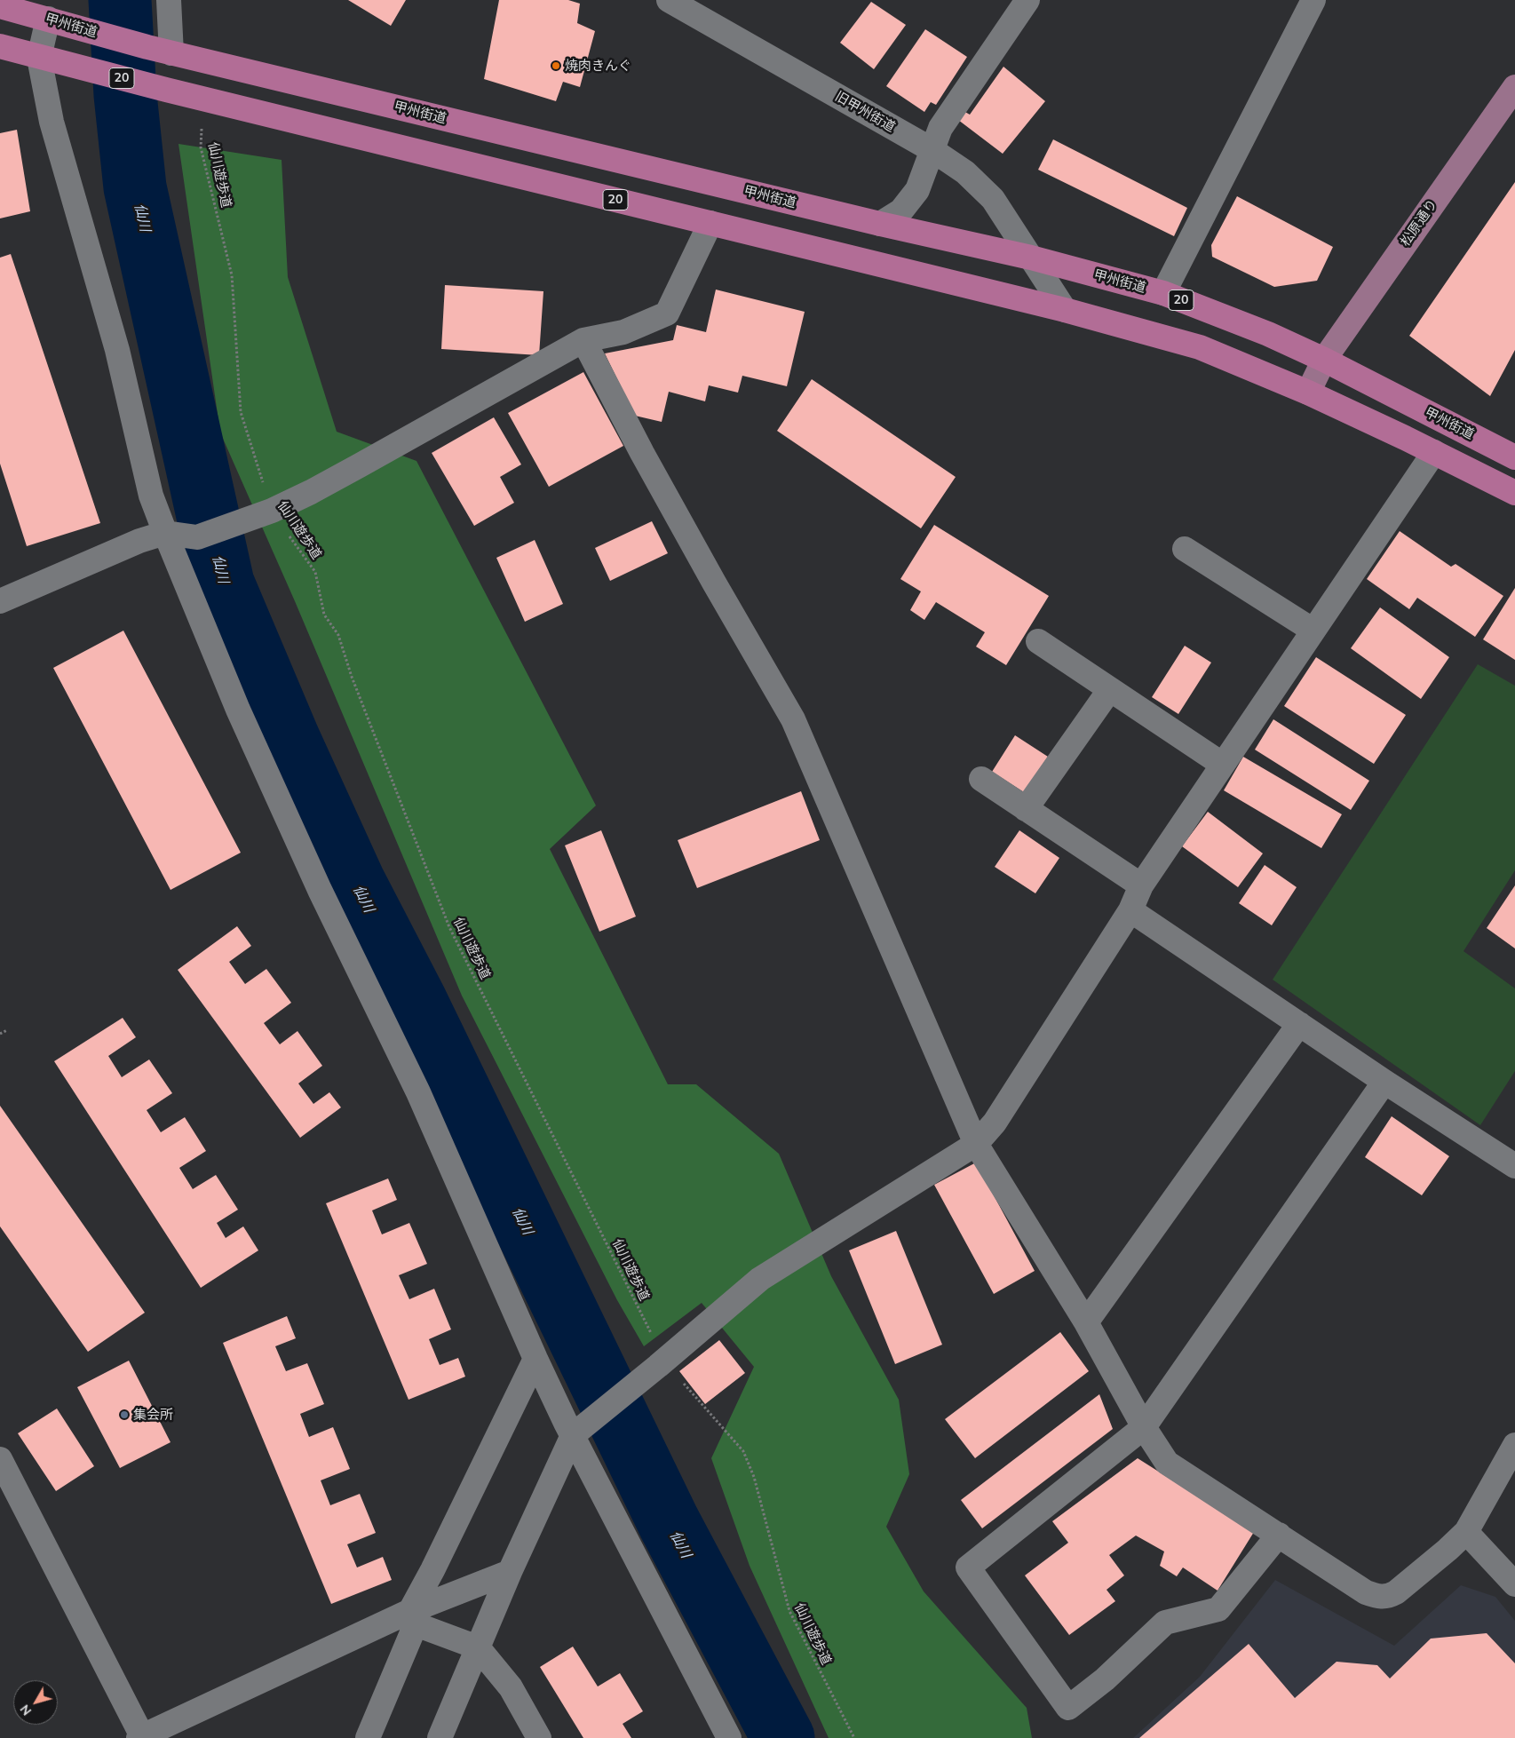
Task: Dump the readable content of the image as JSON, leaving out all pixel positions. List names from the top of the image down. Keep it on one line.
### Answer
{"streets":{"highway":["甲州街道","20"],"main road":["松原通り"],"street":["旧甲州街道"],"path":["仙川遊歩道"]},"crossings":[["甲州街道","旧甲州街道"],["甲州街道","松原通り"],["20","旧甲州街道"],["20","松原通り"]],"water":["仙川"],"places":["焼肉きんぐ","集会所"],"north":"bottom left"}
